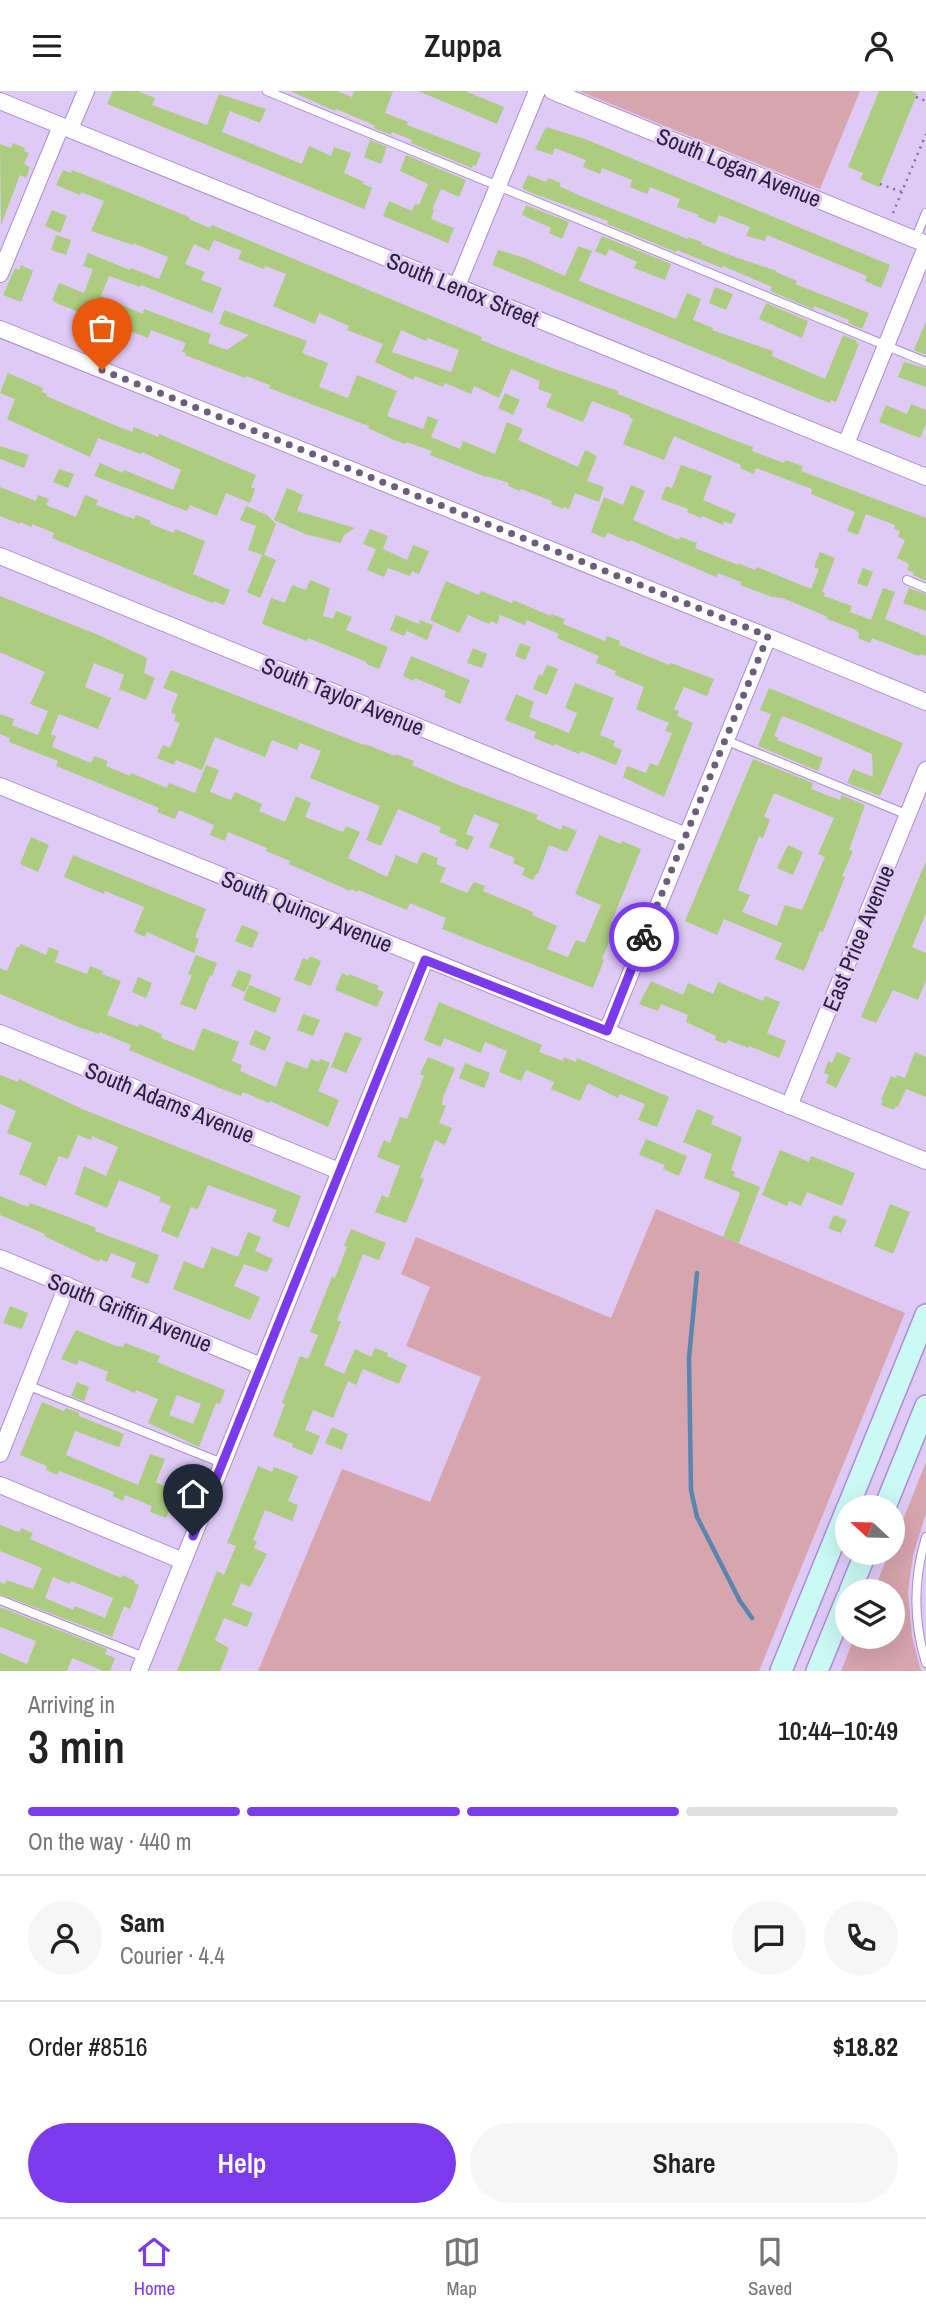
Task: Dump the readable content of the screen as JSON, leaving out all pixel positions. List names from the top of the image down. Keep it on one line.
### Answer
{"streets":{"street":["South Logan Avenue","South Lenox Street","South Taylor Avenue","South Quincy Avenue","East Price Avenue","South Adams Avenue","South Griffin Avenue"]},"crossings":[["South Quincy Avenue","East Price Avenue"]],"north":"left","page":{"header":"Zuppa","heading":["3 min","Arriving in","10:44–10:49"],"panel":["Sam","Courier · 4.4","Order #8516","$18.82"],"bar":"On the way · 440 m","buttons":["Help","Share"],"tabs":["Home","Map","Saved"]}}
